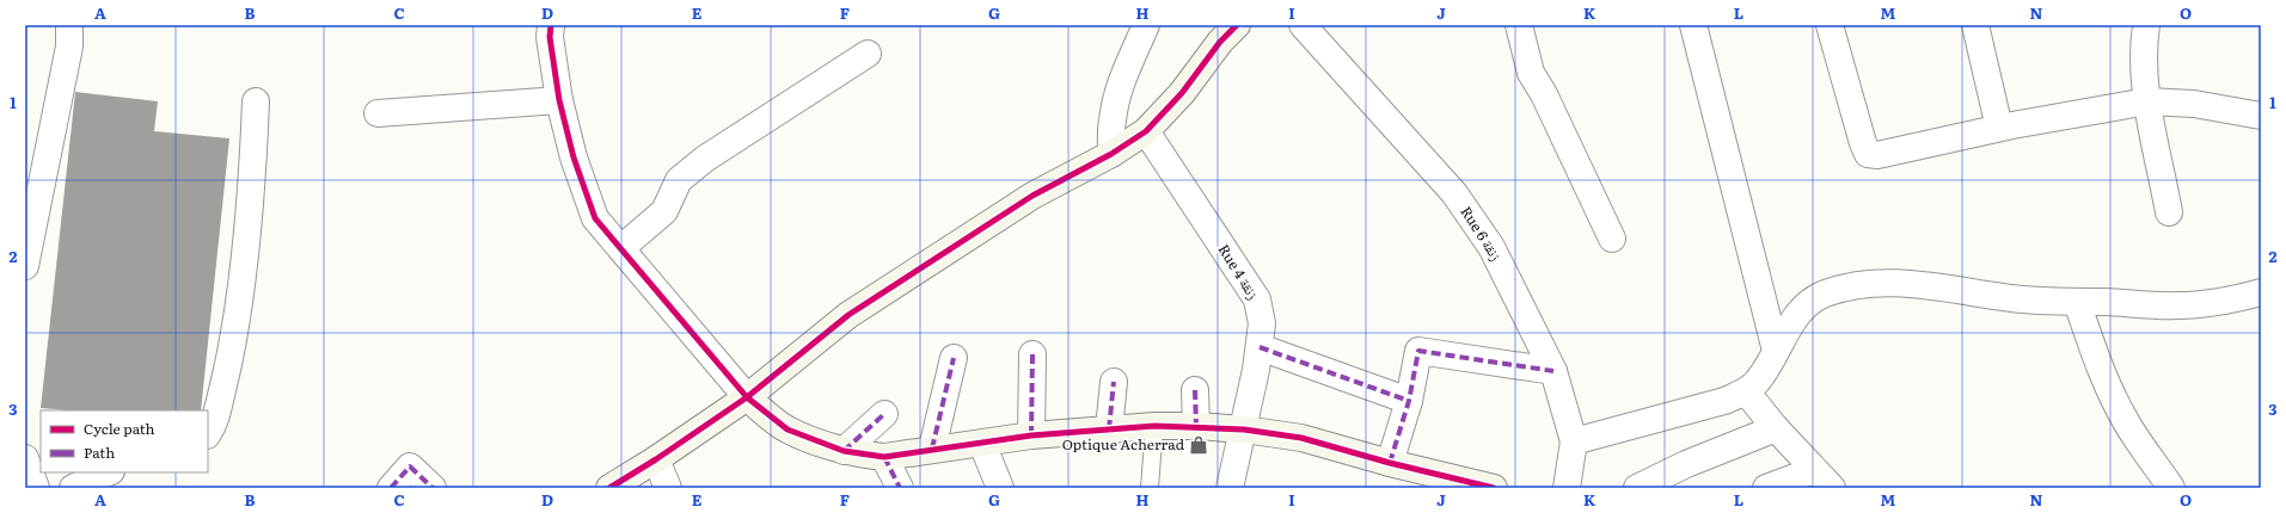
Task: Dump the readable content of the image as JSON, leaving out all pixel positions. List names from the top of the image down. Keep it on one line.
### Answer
{"streets":{"street":["Rue 6 زنقة","Rue 4 زنقة"]},"places":{"shop":["Optique Acherrad"]},"legend":["Cycle path","Path"],"grid":{"columns":["A","B","C","D","E","F","G","H","I","J","K","L","M","N","O"],"rows":["1","2","3"]}}
